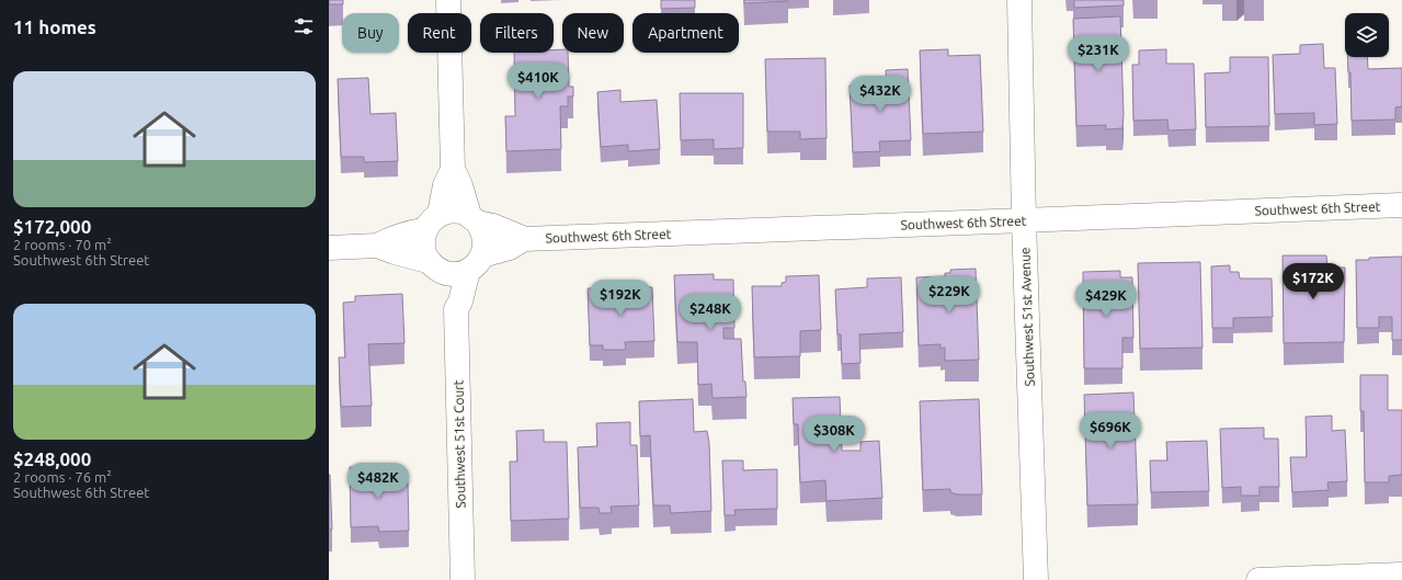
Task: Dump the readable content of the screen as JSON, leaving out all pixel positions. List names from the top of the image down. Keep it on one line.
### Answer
{"streets":{"street":["Southwest 6th Street","Southwest 51st Avenue","Southwest 51st Court"]},"crossings":[["Southwest 6th Street","Southwest 51st Avenue"],["Southwest 6th Street","Southwest 51st Court"]],"page":{"heading":"11 homes","chip":["Buy","Rent","Filters","New","Apartment"],"price":["$231K","$410K","$432K","$172K","$229K","$192K","$429K","$248K","$696K","$308K","$482K"],"list":[{"name":"$172,000","note":"2 rooms · 70 m² · Southwest 6th Street"},{"name":"$248,000","note":"2 rooms · 76 m² · Southwest 6th Street"}]}}
